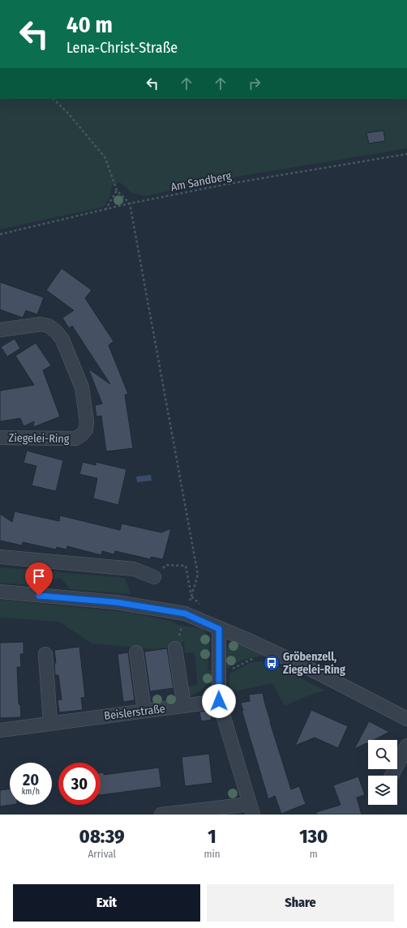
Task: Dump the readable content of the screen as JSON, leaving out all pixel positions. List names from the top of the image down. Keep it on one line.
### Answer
{"streets":{"street":["Ziegelei-Ring","Beislerstraße"],"path":["Am Sandberg"]},"places":{"bus stop":["Gröbenzell, Ziegelei-Ring"]},"page":{"turn":["40 m","Lena-Christ-Straße"],"speed":"20 km/h","limit":"30","eta":["08:39","Arrival","1","min","130","m"],"buttons":["Exit","Share"]}}
